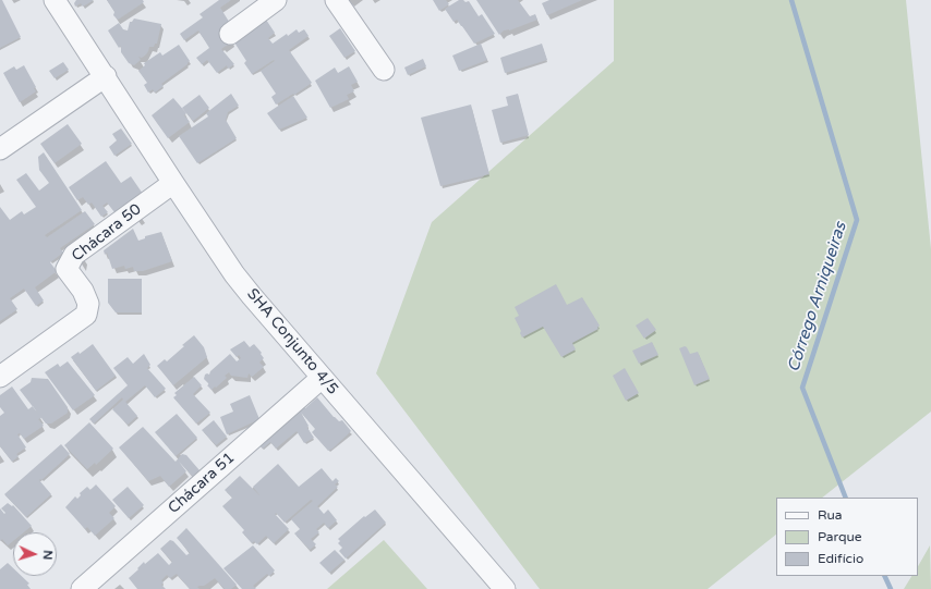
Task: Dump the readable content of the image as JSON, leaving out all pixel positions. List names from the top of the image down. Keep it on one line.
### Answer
{"streets":{"street":["Chácara 50","SHA Conjunto 4/5","Chácara 51"]},"crossings":[["Chácara 50","SHA Conjunto 4/5"],["SHA Conjunto 4/5","Chácara 51"]],"water":["Córrego Arniqueiras"],"legend":["Rua","Parque","Edifício"],"north":"right"}
